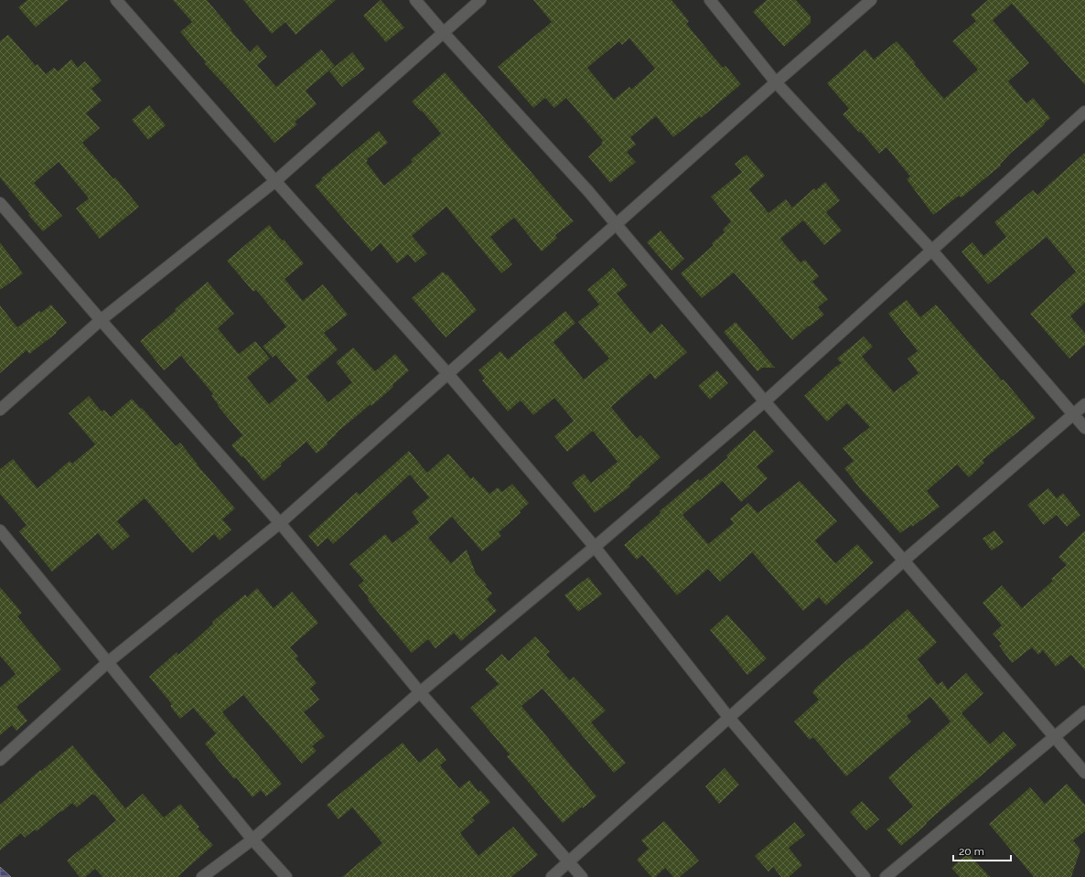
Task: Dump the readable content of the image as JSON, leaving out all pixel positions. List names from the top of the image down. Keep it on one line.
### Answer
{"scale_bar":"20 m"}
